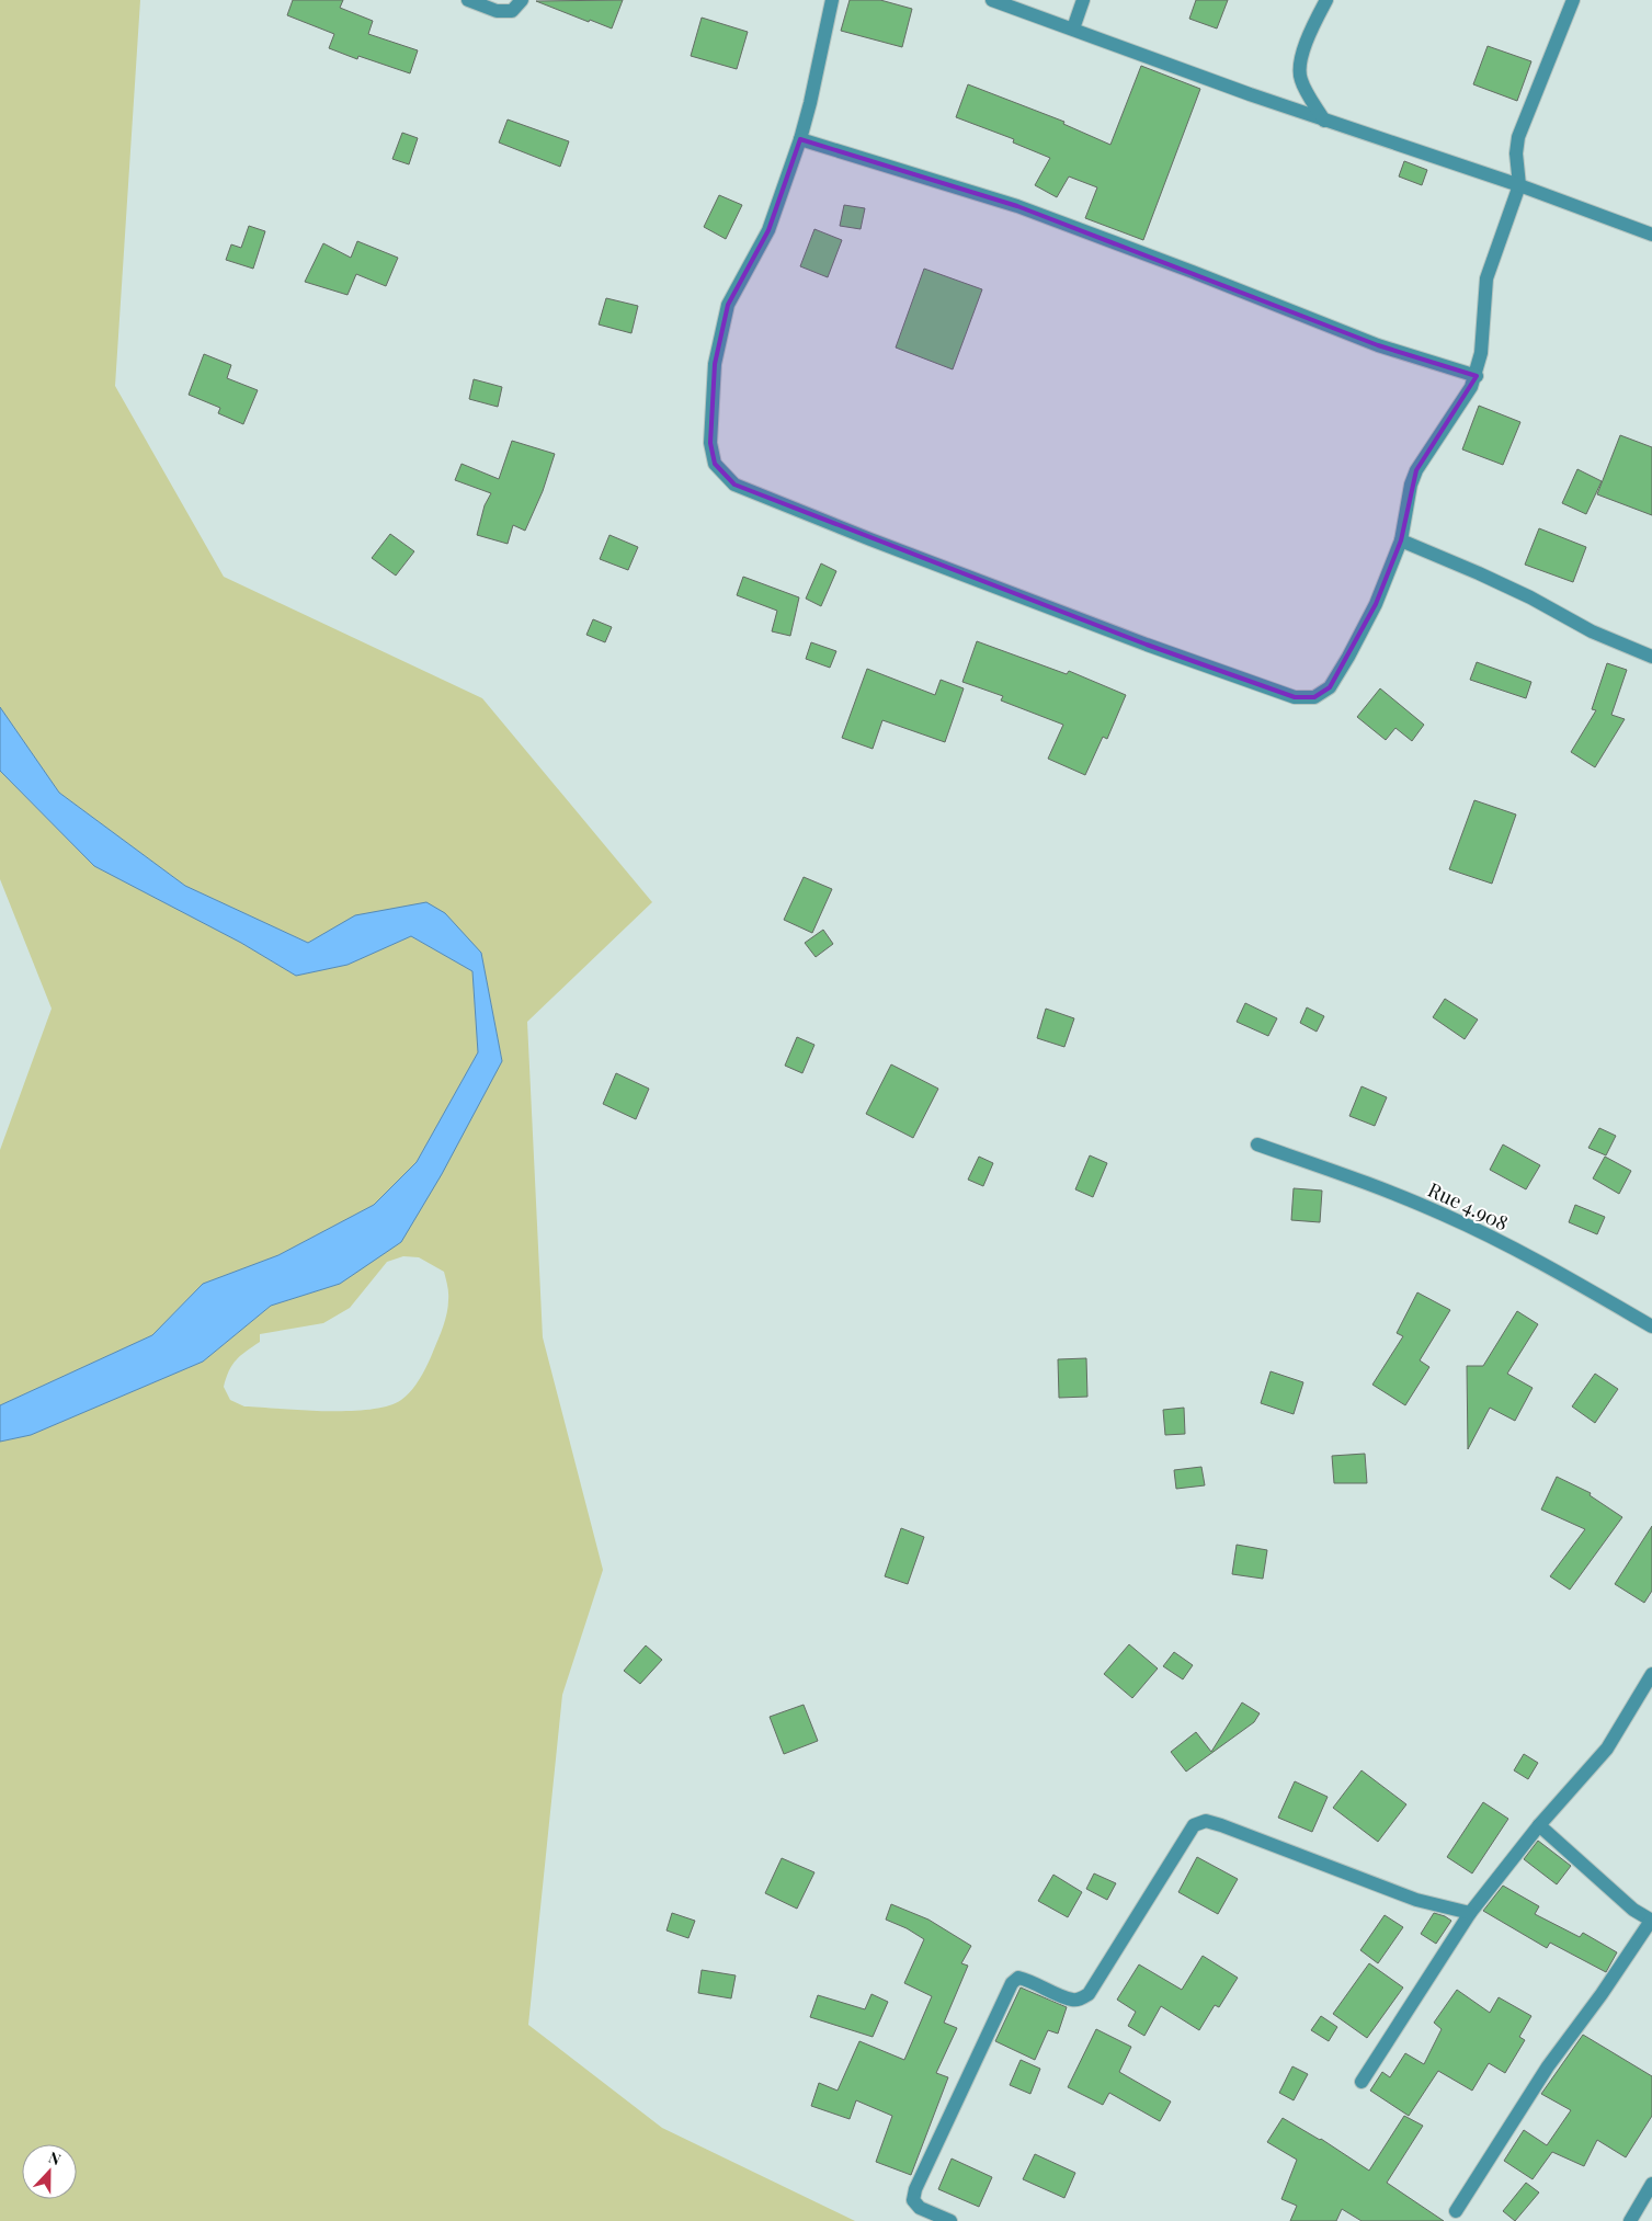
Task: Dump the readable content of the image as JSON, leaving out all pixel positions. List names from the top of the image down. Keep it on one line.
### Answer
{"streets":{"street":["Rue 4.908"]},"north":"top"}
